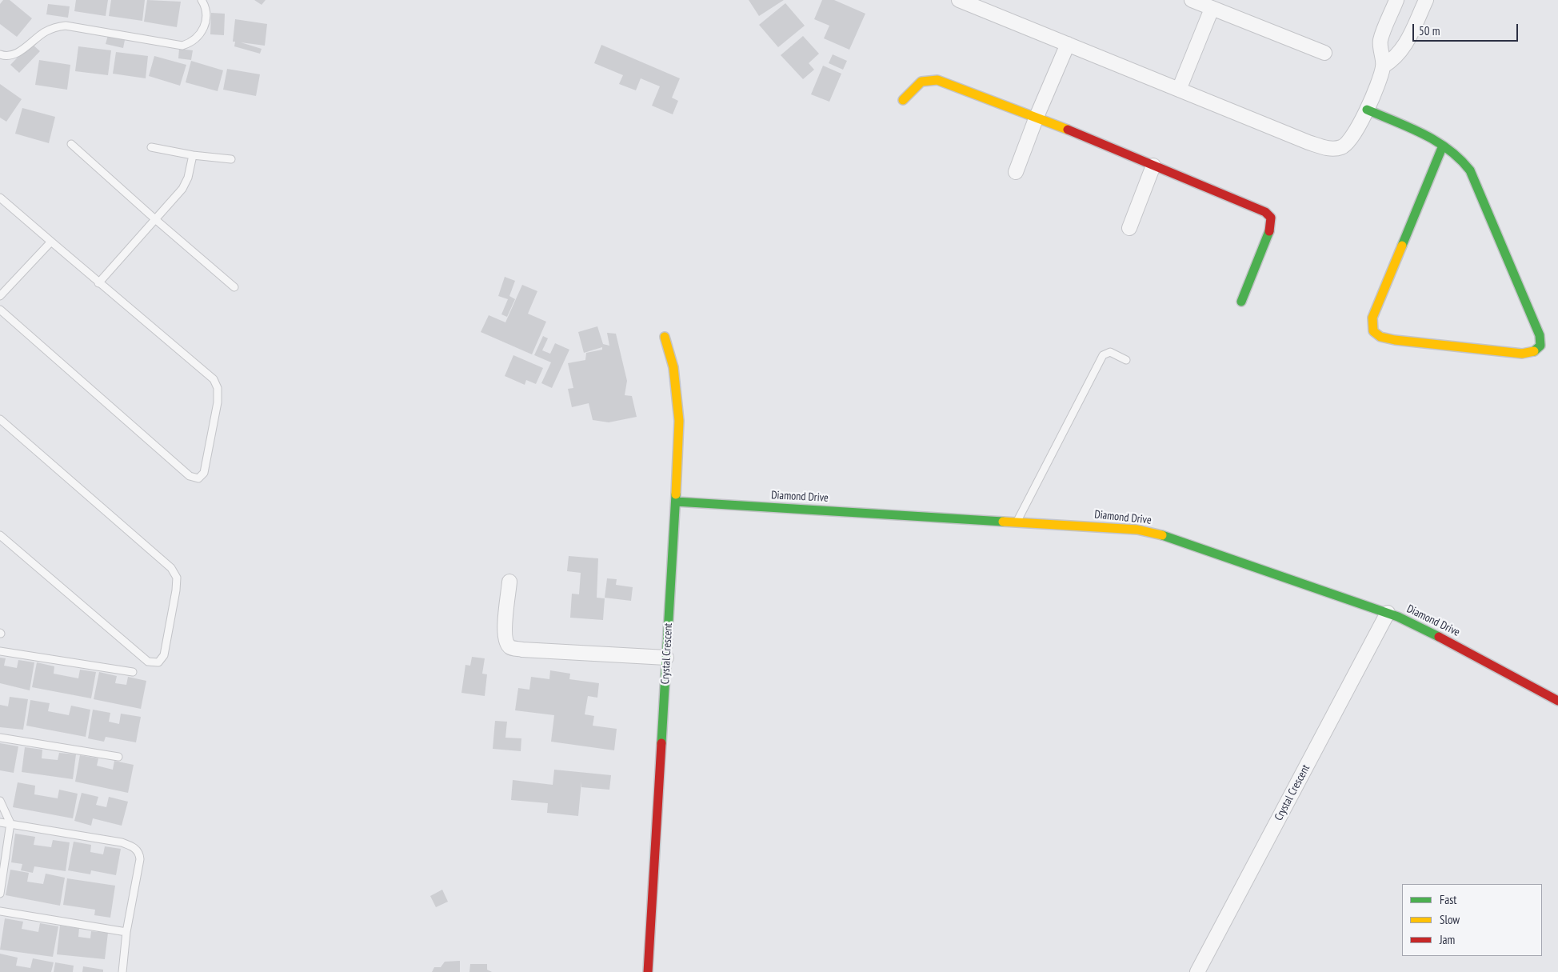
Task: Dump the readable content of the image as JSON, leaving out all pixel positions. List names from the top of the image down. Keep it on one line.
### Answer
{"streets":{"street":["Diamond Drive","Crystal Crescent"]},"crossings":[["Diamond Drive","Crystal Crescent"]],"legend":["Fast","Slow","Jam"],"scale_bar":"50 m"}
